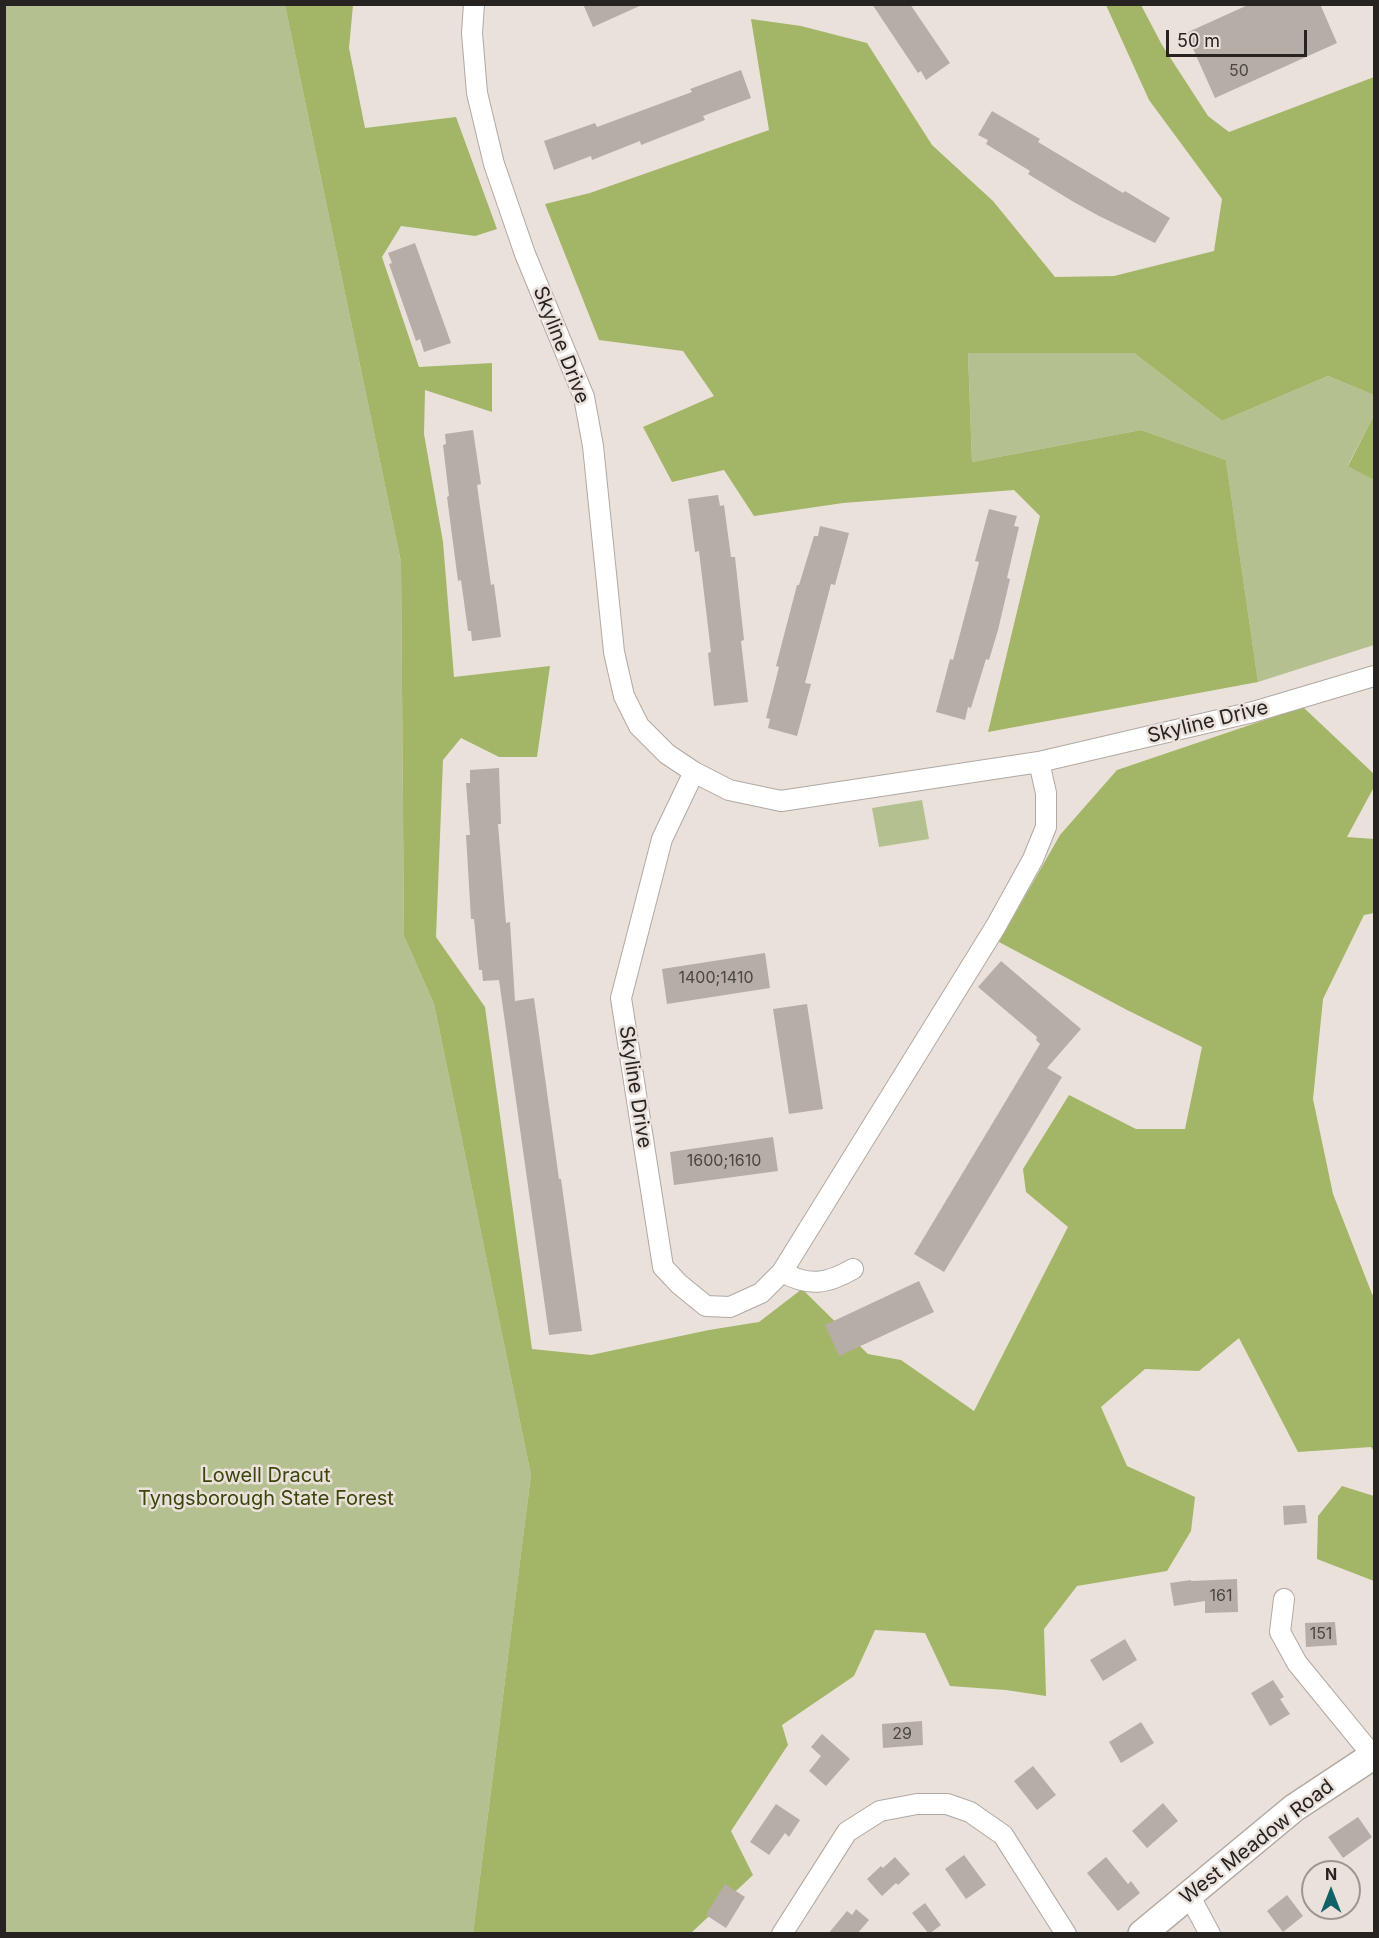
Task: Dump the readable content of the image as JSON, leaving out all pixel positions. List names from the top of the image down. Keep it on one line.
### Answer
{"streets":{"street":["Skyline Drive","West Meadow Road"]},"parks":["Lowell Dracut Tyngsborough State Forest"],"house_numbers":["50","1400;1410","1600;1610","161","151","29"],"scale_bar":"50 m","north":"top"}
